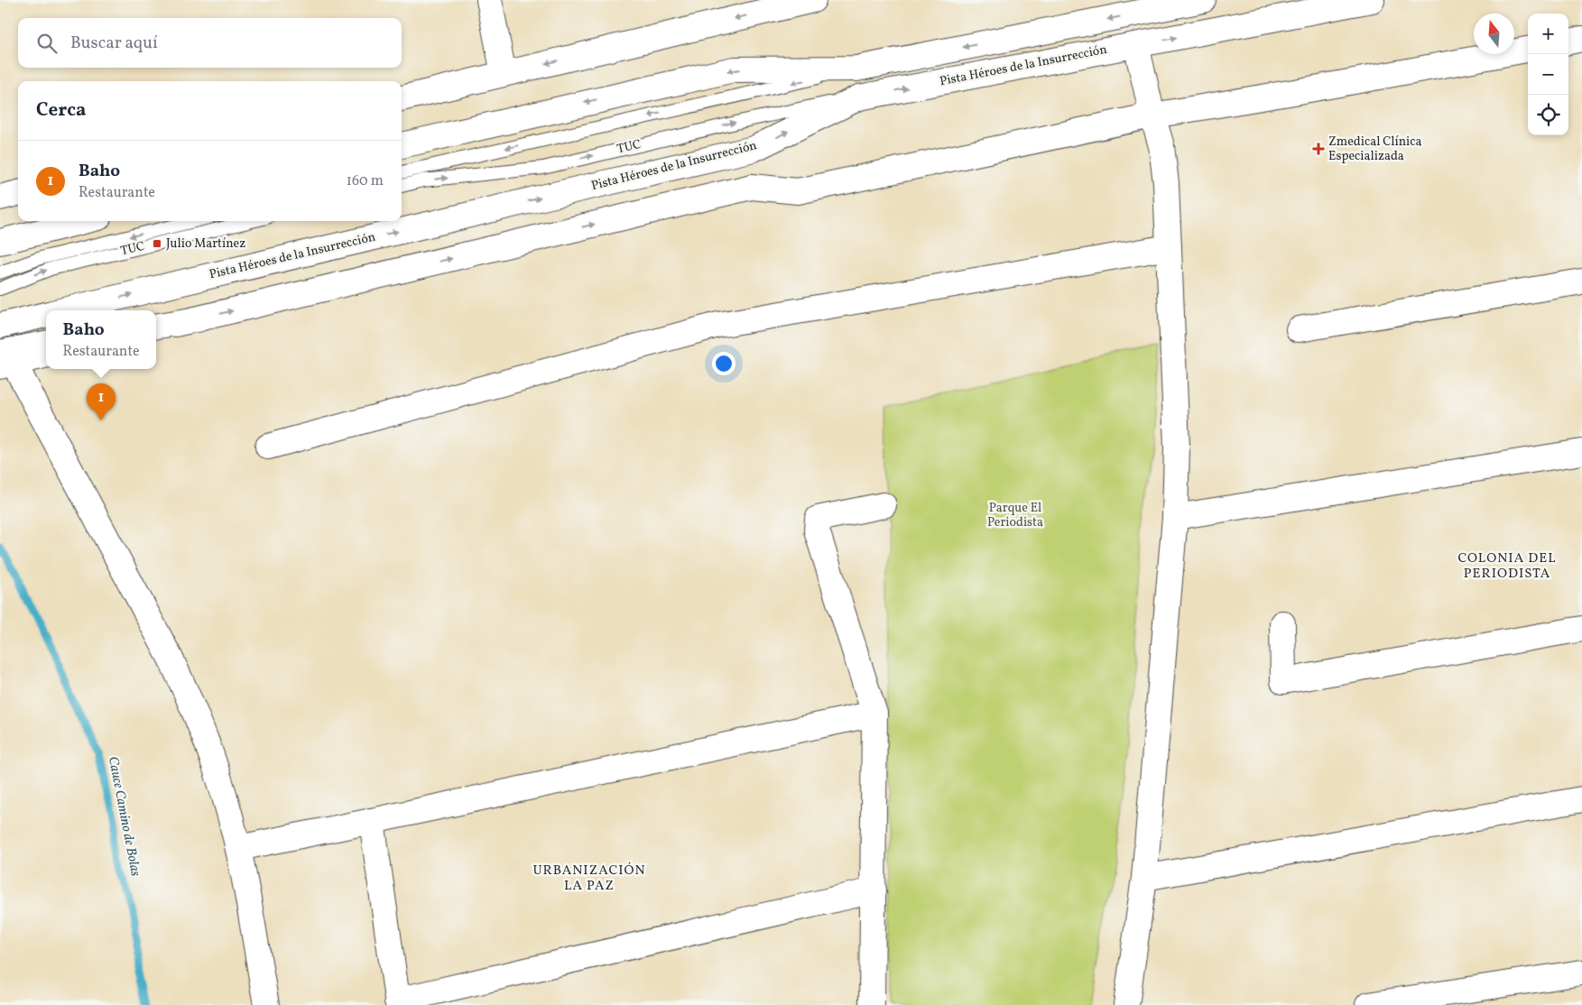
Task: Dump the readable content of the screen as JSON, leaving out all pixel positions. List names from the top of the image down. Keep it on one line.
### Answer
{"streets":{"street":["Pista Héroes de la Insurrección"],"lane":["TUC"]},"crossings":[["Pista Héroes de la Insurrección","TUC"]],"districts":["COLONIA DEL PERIODISTA","URBANIZACIÓN LA PAZ"],"water":["Cauce Camino de Bolas"],"parks":["Parque El Periodista"],"places":{"health":["Zmedical Clínica Especializada"],"transit":["Julio Martínez"]},"north":"top","page":{"map_buttons":["+","−"],"search":"Buscar aquí","heading":"Cerca","list":[{"mark":"1","name":"Baho","note":"Restaurante","value":"160 m"}],"popup":["Baho","Restaurante"],"pins":"1"}}
